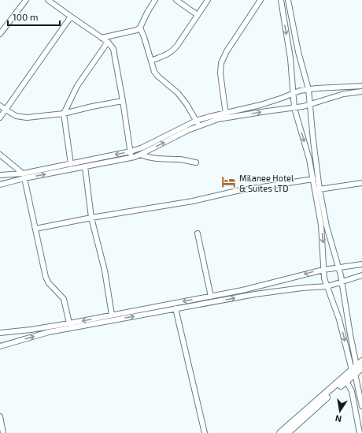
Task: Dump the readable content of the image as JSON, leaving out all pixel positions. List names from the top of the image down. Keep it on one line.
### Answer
{"places":{"hotel":["Milanee Hotel & Suites LTD"]},"scale_bar":"100 m","north":"bottom"}
